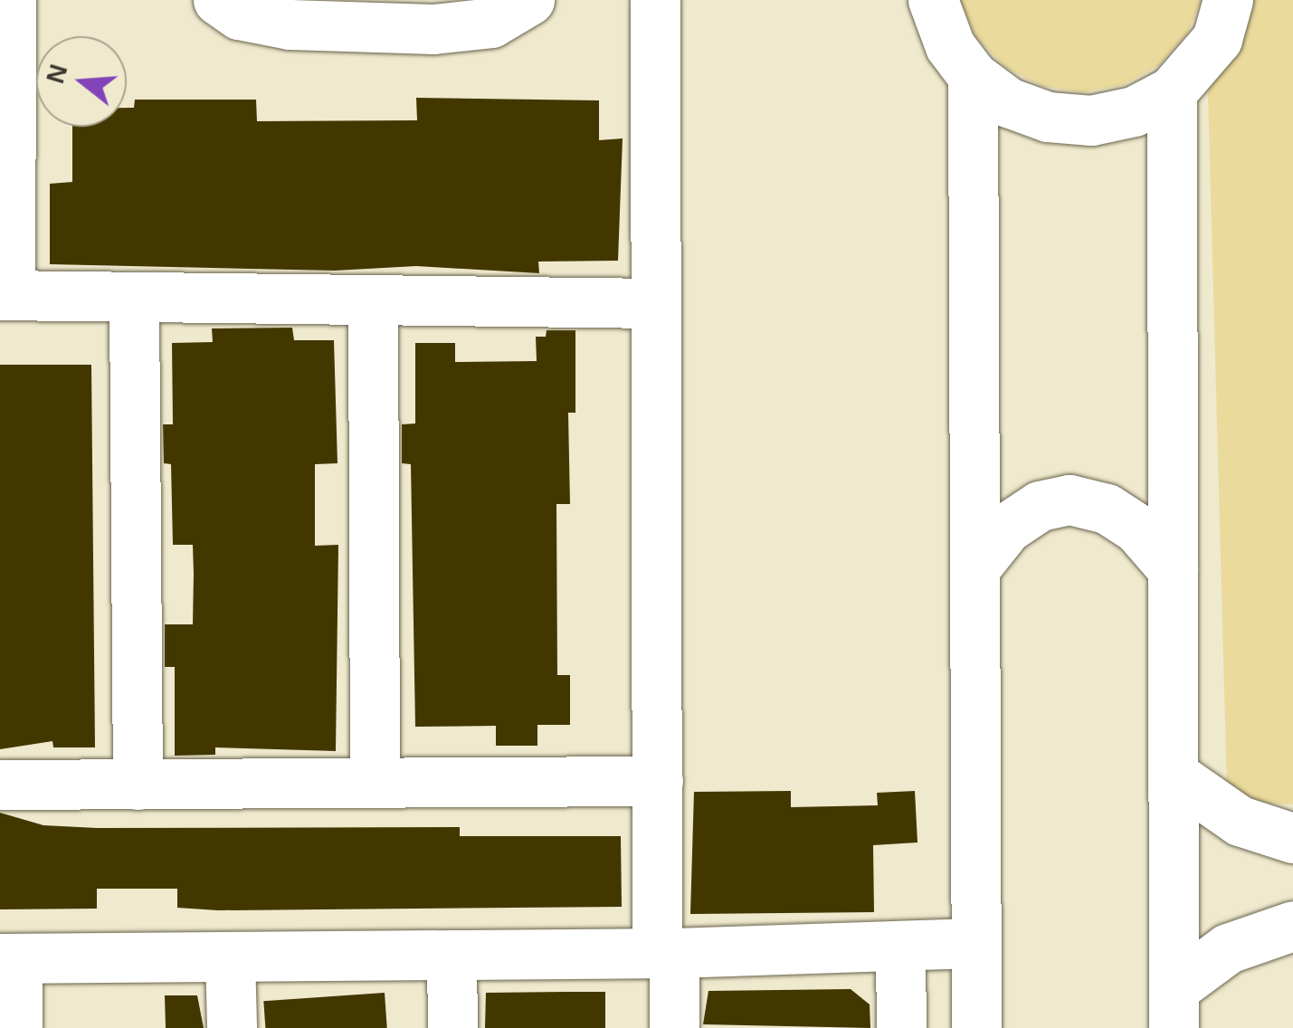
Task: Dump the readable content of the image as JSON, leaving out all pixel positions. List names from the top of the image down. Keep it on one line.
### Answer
{"north":"left"}
